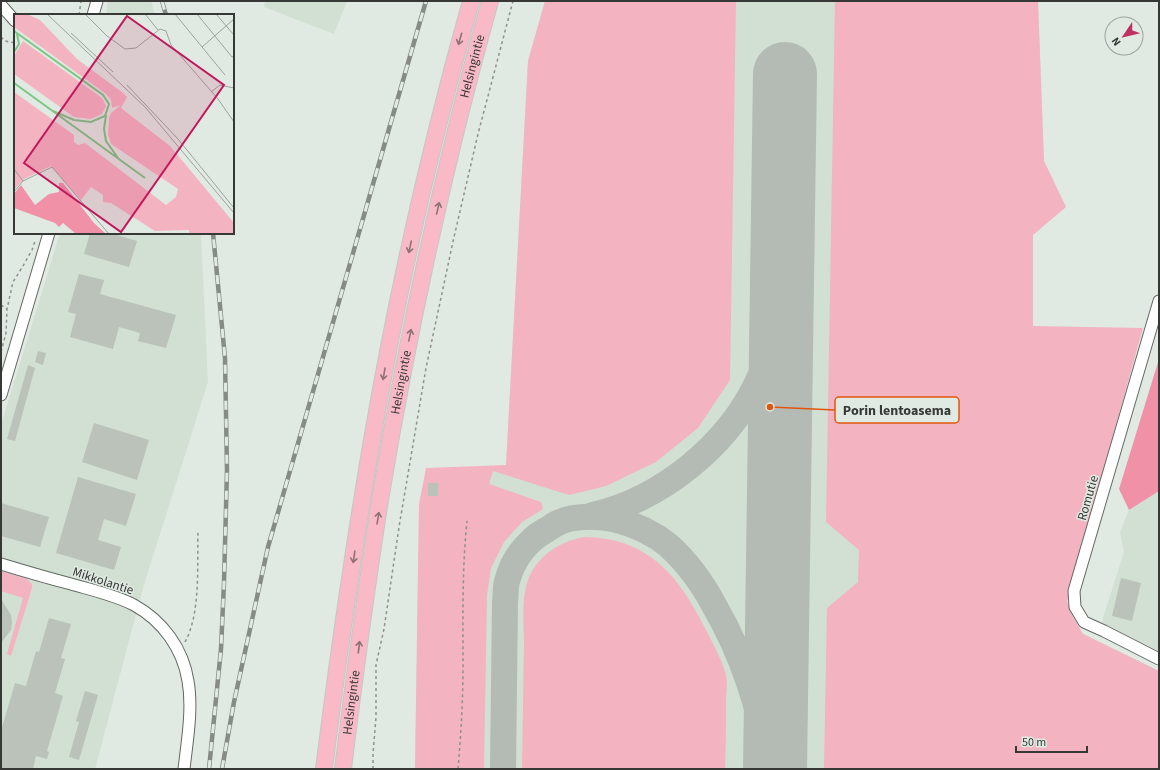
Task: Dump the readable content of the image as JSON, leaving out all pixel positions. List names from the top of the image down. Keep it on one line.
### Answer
{"streets":{"highway":["Helsingintie"],"street":["Romutie","Mikkolantie"]},"places":["Porin lentoasema"],"scale_bar":"50 m","north":"bottom left"}
